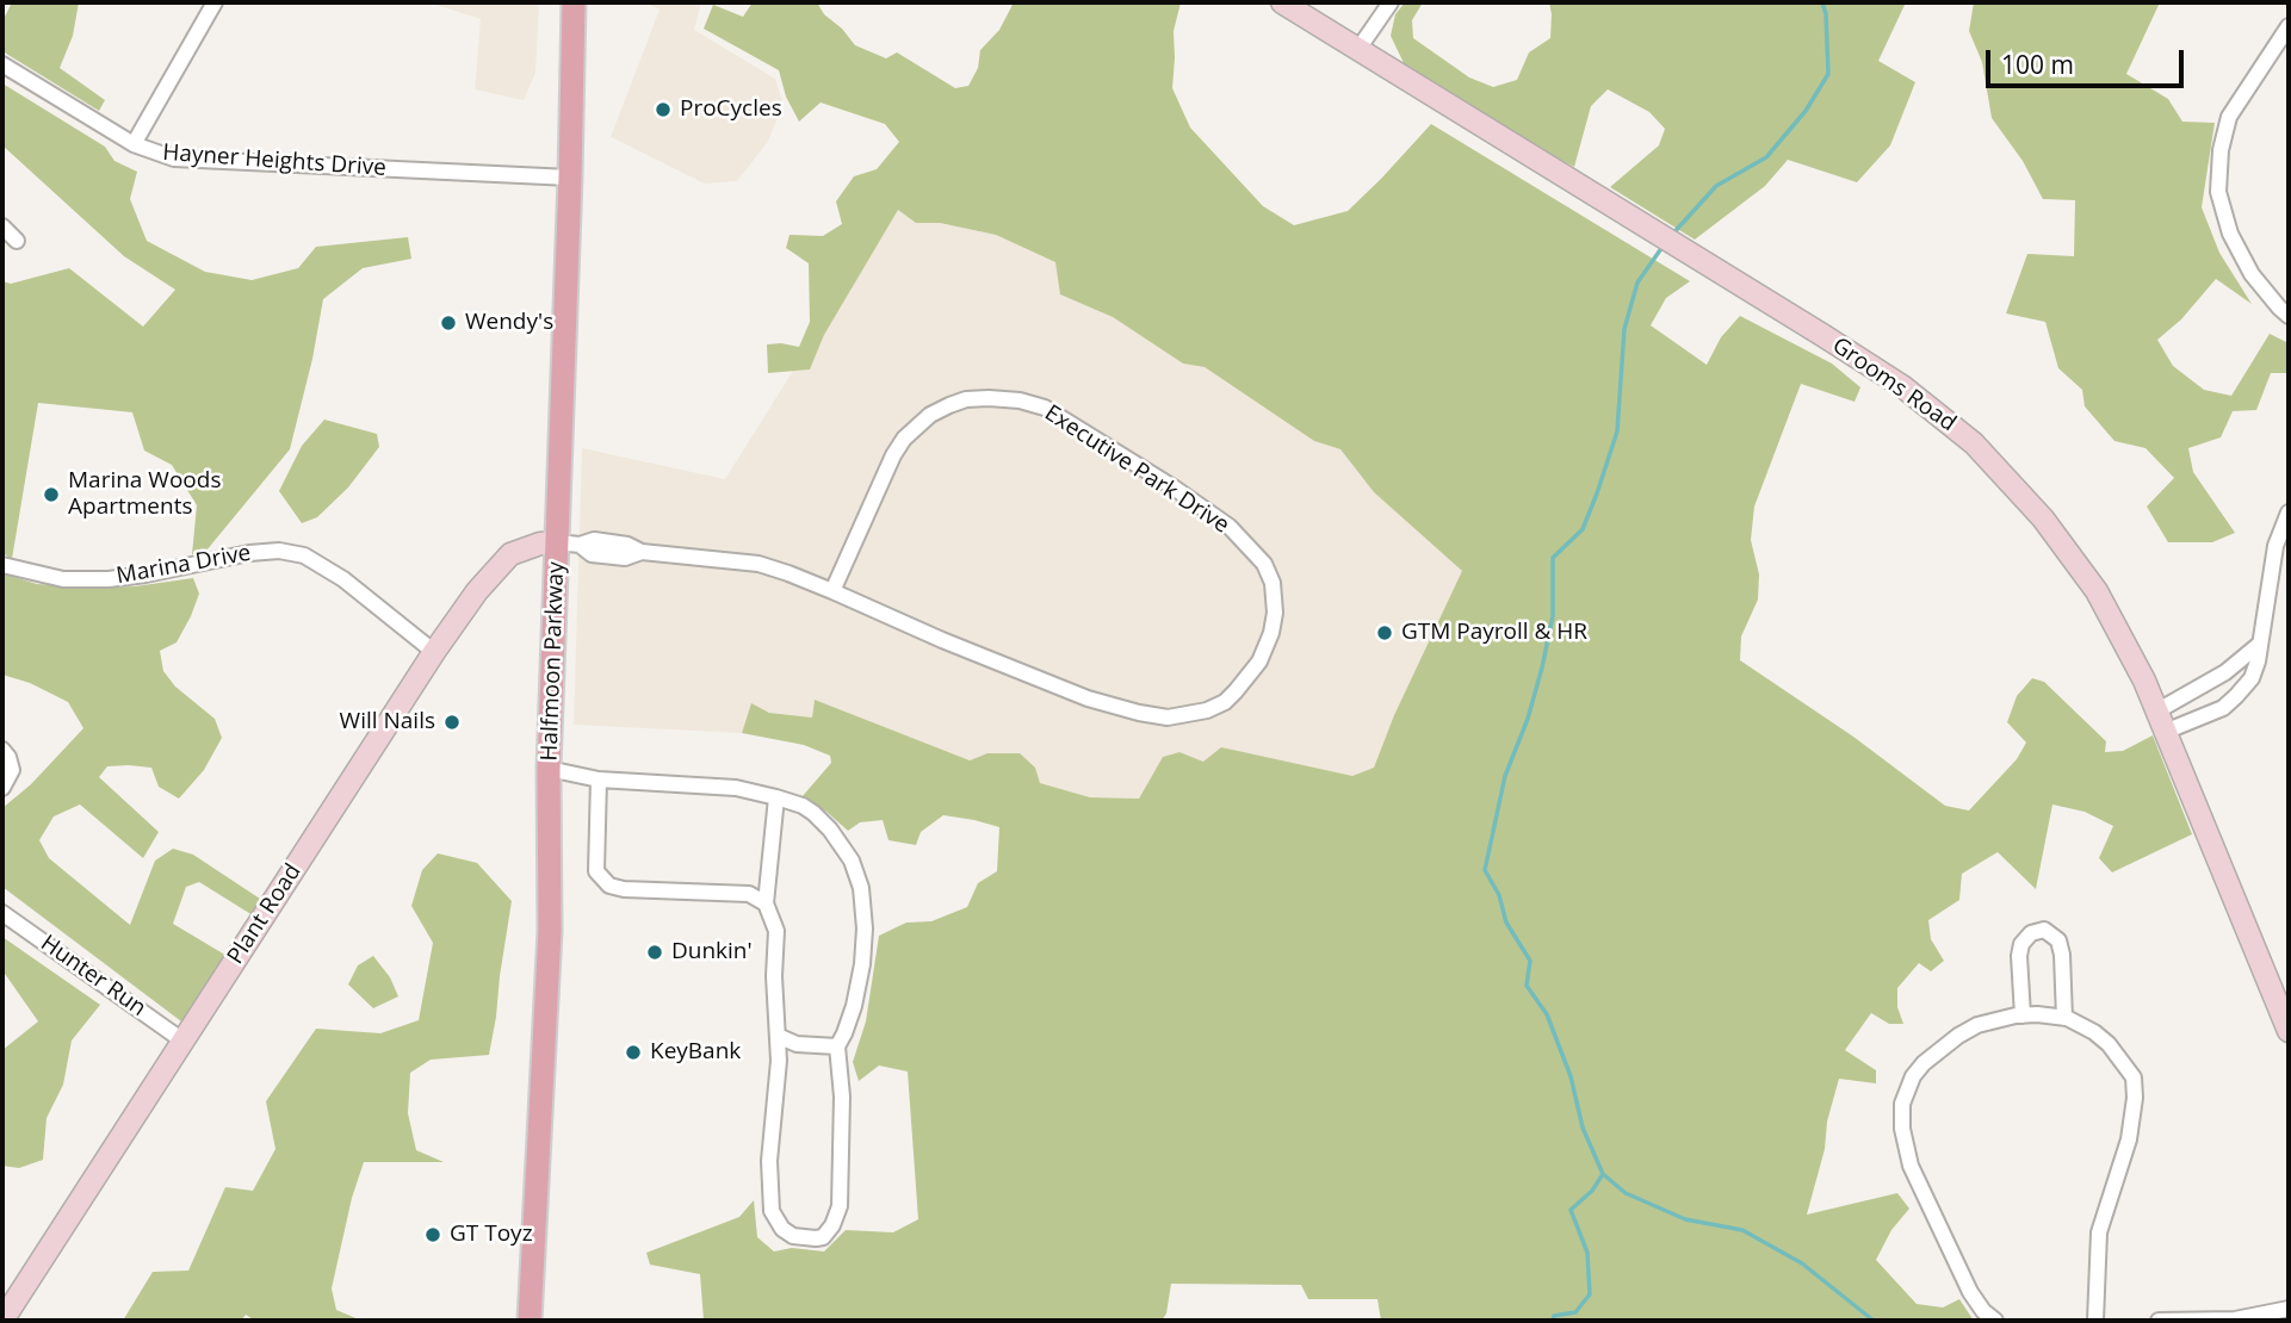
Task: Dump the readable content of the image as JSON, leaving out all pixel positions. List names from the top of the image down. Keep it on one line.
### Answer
{"streets":{"main road":["Halfmoon Parkway"],"street":["Hayner Heights Drive","Grooms Road","Executive Park Drive","Marina Drive","Plant Road","Hunter Run"]},"crossings":[["Hayner Heights Drive","Halfmoon Parkway"],["Executive Park Drive","Halfmoon Parkway"],["Executive Park Drive","Plant Road"],["Marina Drive","Plant Road"],["Halfmoon Parkway","Plant Road"],["Plant Road","Hunter Run"]],"places":["ProCycles","Wendy's","Marina Woods Apartments","GTM Payroll & HR","Will Nails","Dunkin'","KeyBank","GT Toyz"],"scale_bar":"100 m"}
